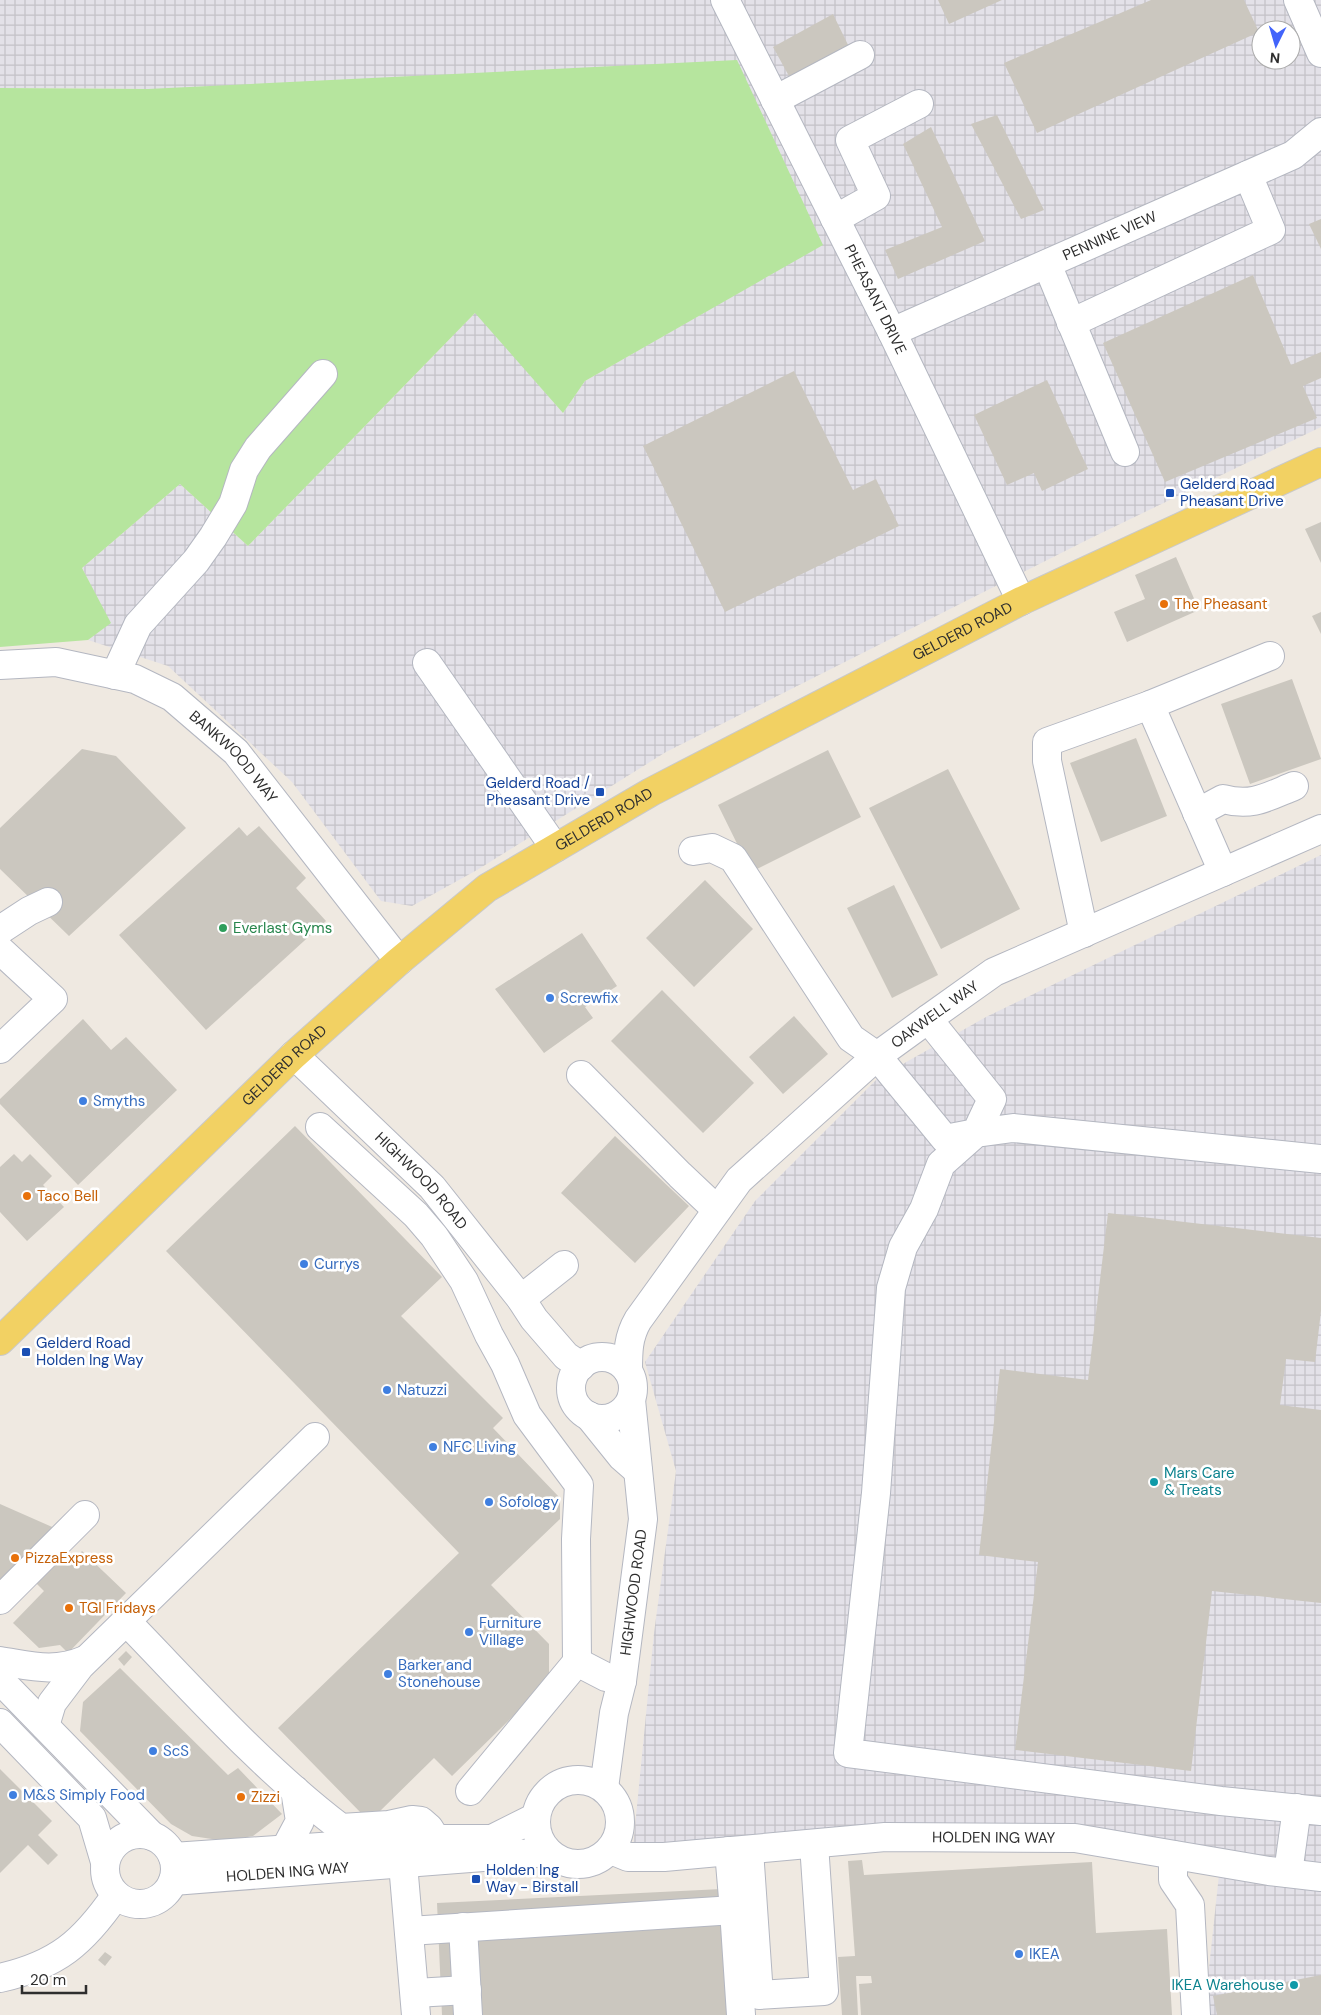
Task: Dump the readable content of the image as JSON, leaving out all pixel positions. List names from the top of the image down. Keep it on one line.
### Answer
{"streets":{"main road":["GELDERD ROAD"],"street":["PENNINE VIEW","PHEASANT DRIVE","BANKWOOD WAY","OAKWELL WAY","HIGHWOOD ROAD","HOLDEN ING WAY"]},"crossings":[["PENNINE VIEW","PHEASANT DRIVE"],["PHEASANT DRIVE","GELDERD ROAD"],["GELDERD ROAD","BANKWOOD WAY"],["GELDERD ROAD","HIGHWOOD ROAD"],["OAKWELL WAY","HIGHWOOD ROAD"],["HIGHWOOD ROAD","HOLDEN ING WAY"]],"places":{"transit":["Gelderd Road Pheasant Drive","Gelderd Road / Pheasant Drive","Gelderd Road Holden Ing Way","Holden Ing Way - Birstall"],"other":["The Pheasant","Everlast Gyms","Screwfix","Smyths","Taco Bell","Currys","Natuzzi","NFC Living","Mars Care & Treats","Sofology","PizzaExpress","TGI Fridays","Furniture Village","Barker and Stonehouse","ScS","M&S Simply Food","Zizzi","IKEA","IKEA Warehouse"]},"scale_bar":"20 m","north":"bottom"}
